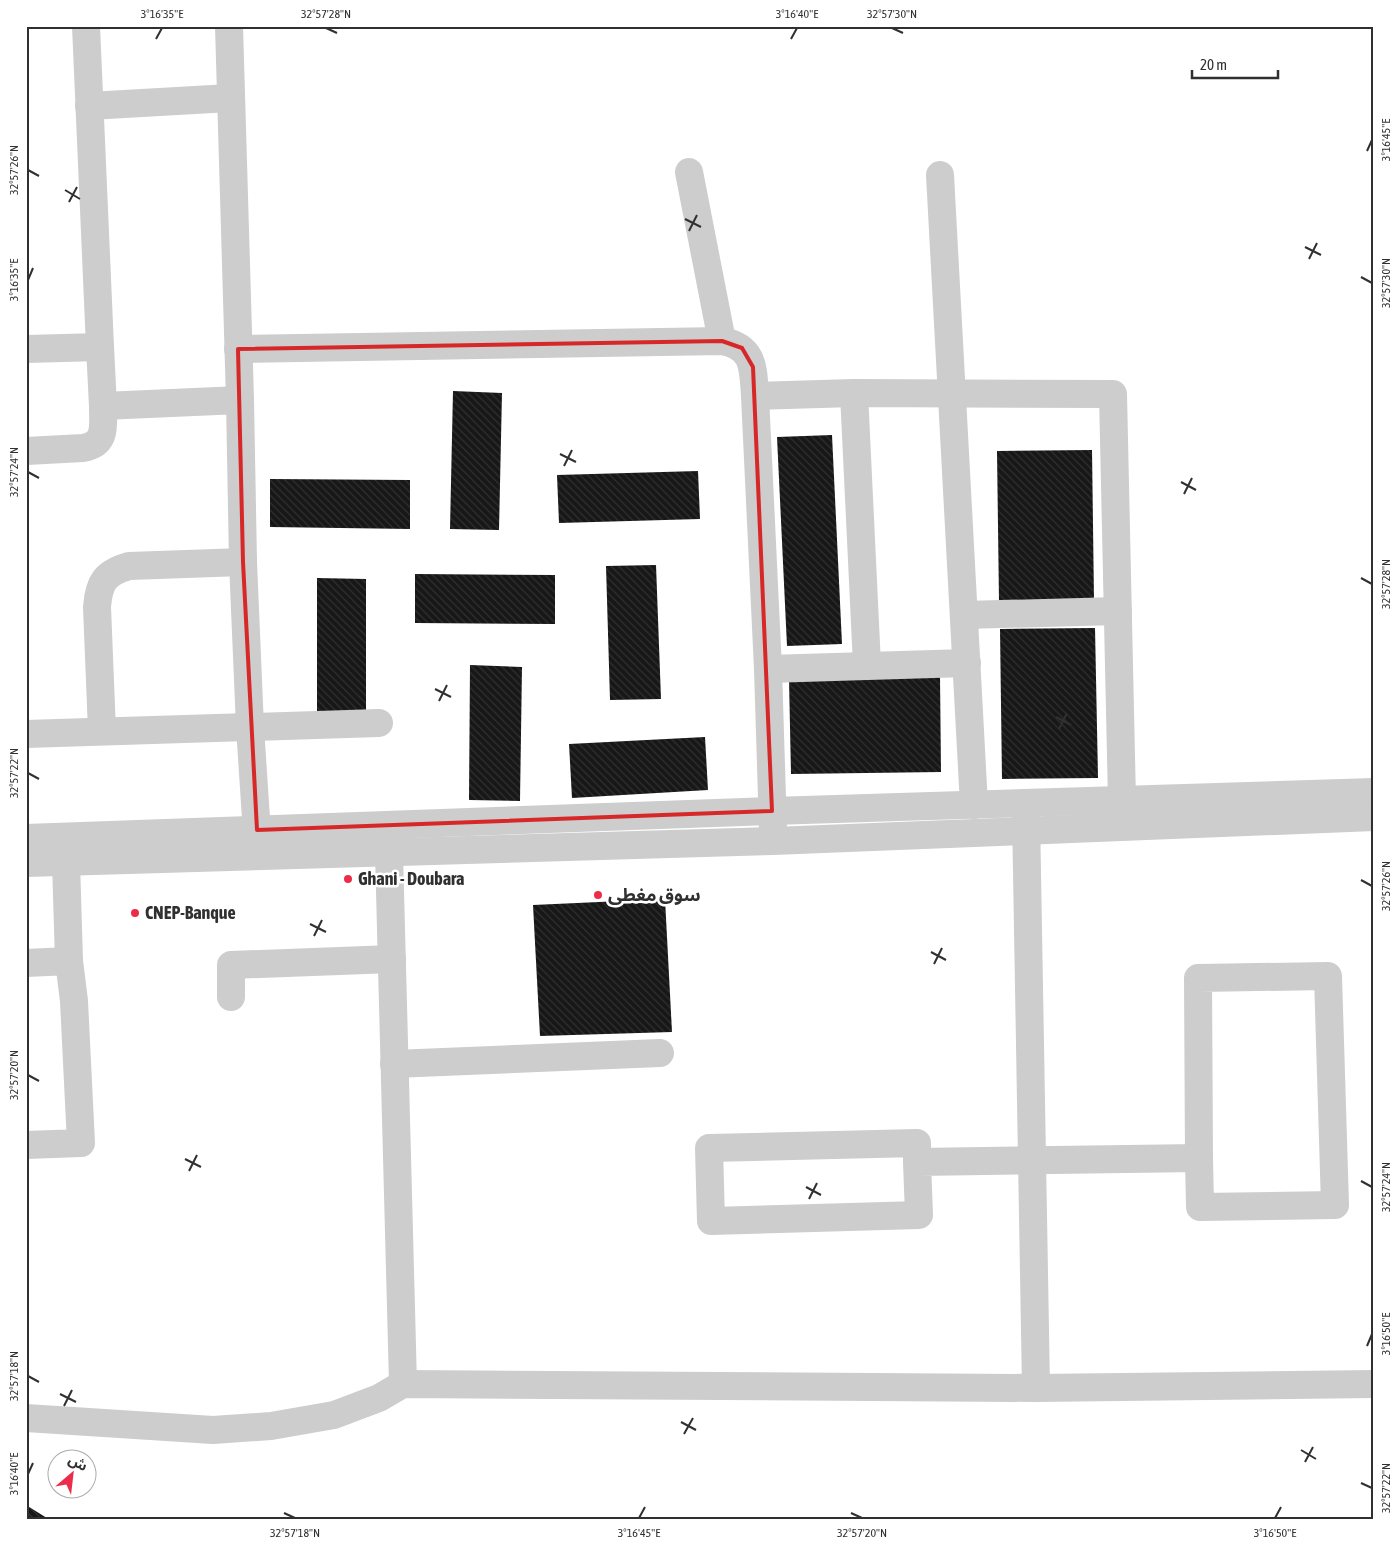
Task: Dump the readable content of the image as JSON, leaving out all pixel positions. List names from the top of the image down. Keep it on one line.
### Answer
{"places":["Ghani - Doubara","سوق مغطى","CNEP-Banque"],"scale_bar":"20 m","north":"top right","coordinates":["3°16'35\"E","32°57'28\"N","3°16'40\"E","32°57'30\"N","3°16'45\"E","32°57'26\"N","32°57'24\"N","32°57'22\"N","32°57'20\"N","3°16'50\"E","32°57'18\"N"]}
